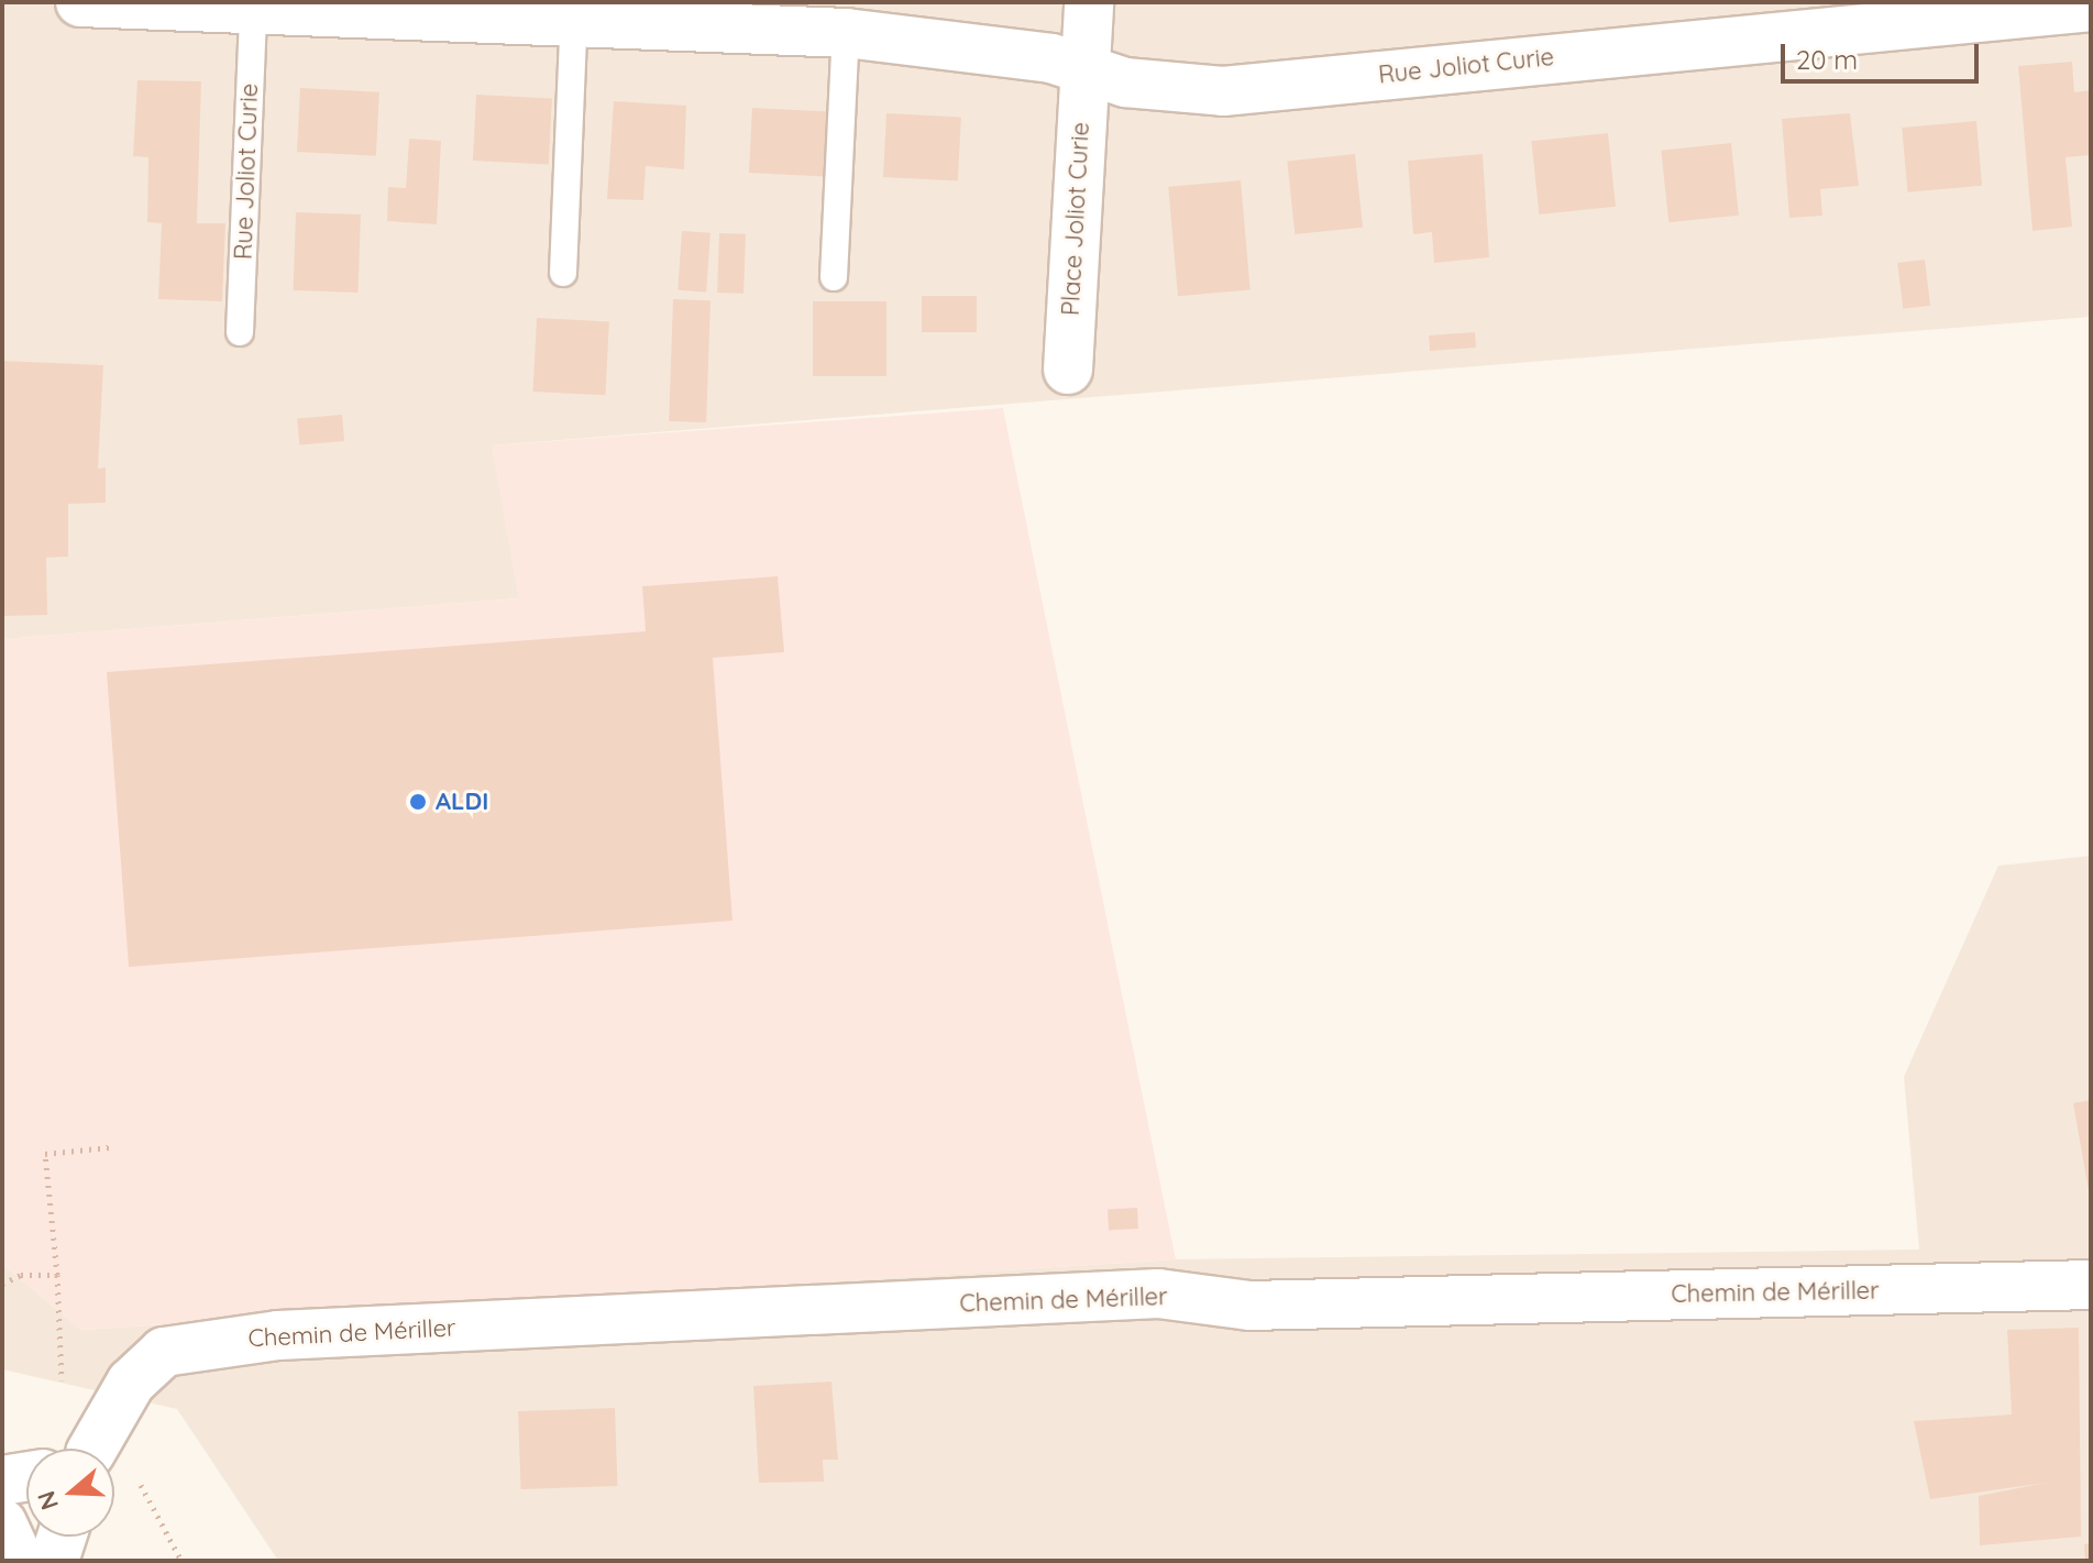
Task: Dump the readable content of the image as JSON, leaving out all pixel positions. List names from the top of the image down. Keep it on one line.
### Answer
{"streets":{"street":["Rue Joliot Curie","Place Joliot Curie","Chemin de Mériller"]},"crossings":[["Rue Joliot Curie","Place Joliot Curie"]],"places":["ALDI"],"scale_bar":"20 m","north":"left"}
